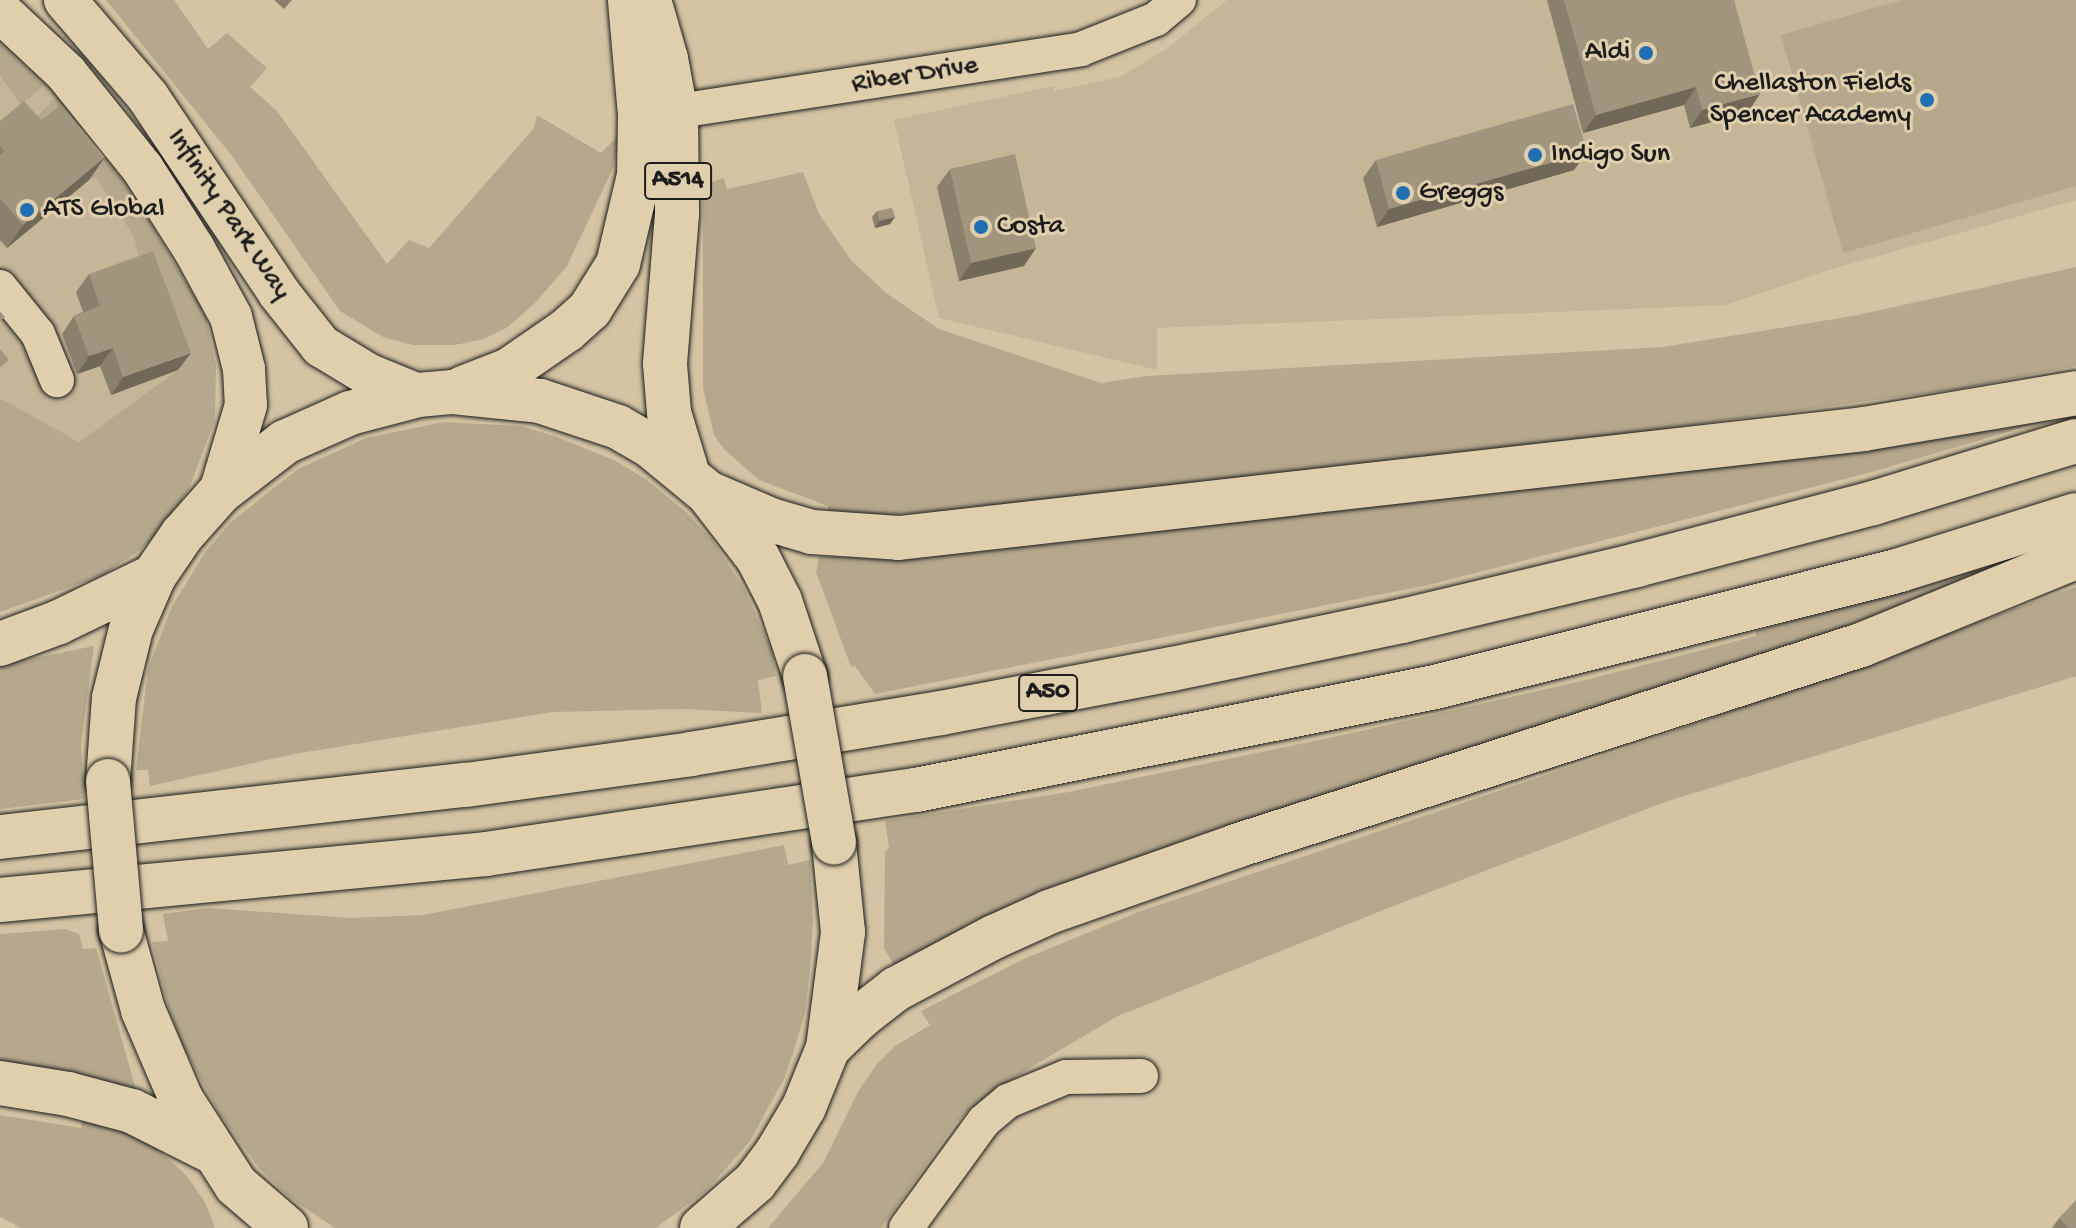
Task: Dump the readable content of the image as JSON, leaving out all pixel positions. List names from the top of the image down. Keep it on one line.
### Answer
{"streets":{"main road":["A514","A50"],"street":["Riber Drive","Infinity Park Way"]},"crossings":[["Riber Drive","A514"],["A514","Infinity Park Way"]],"places":["Aldi","Chellaston Fields Spencer Academy","Indigo Sun","Greggs","ATS Global","Costa"]}
